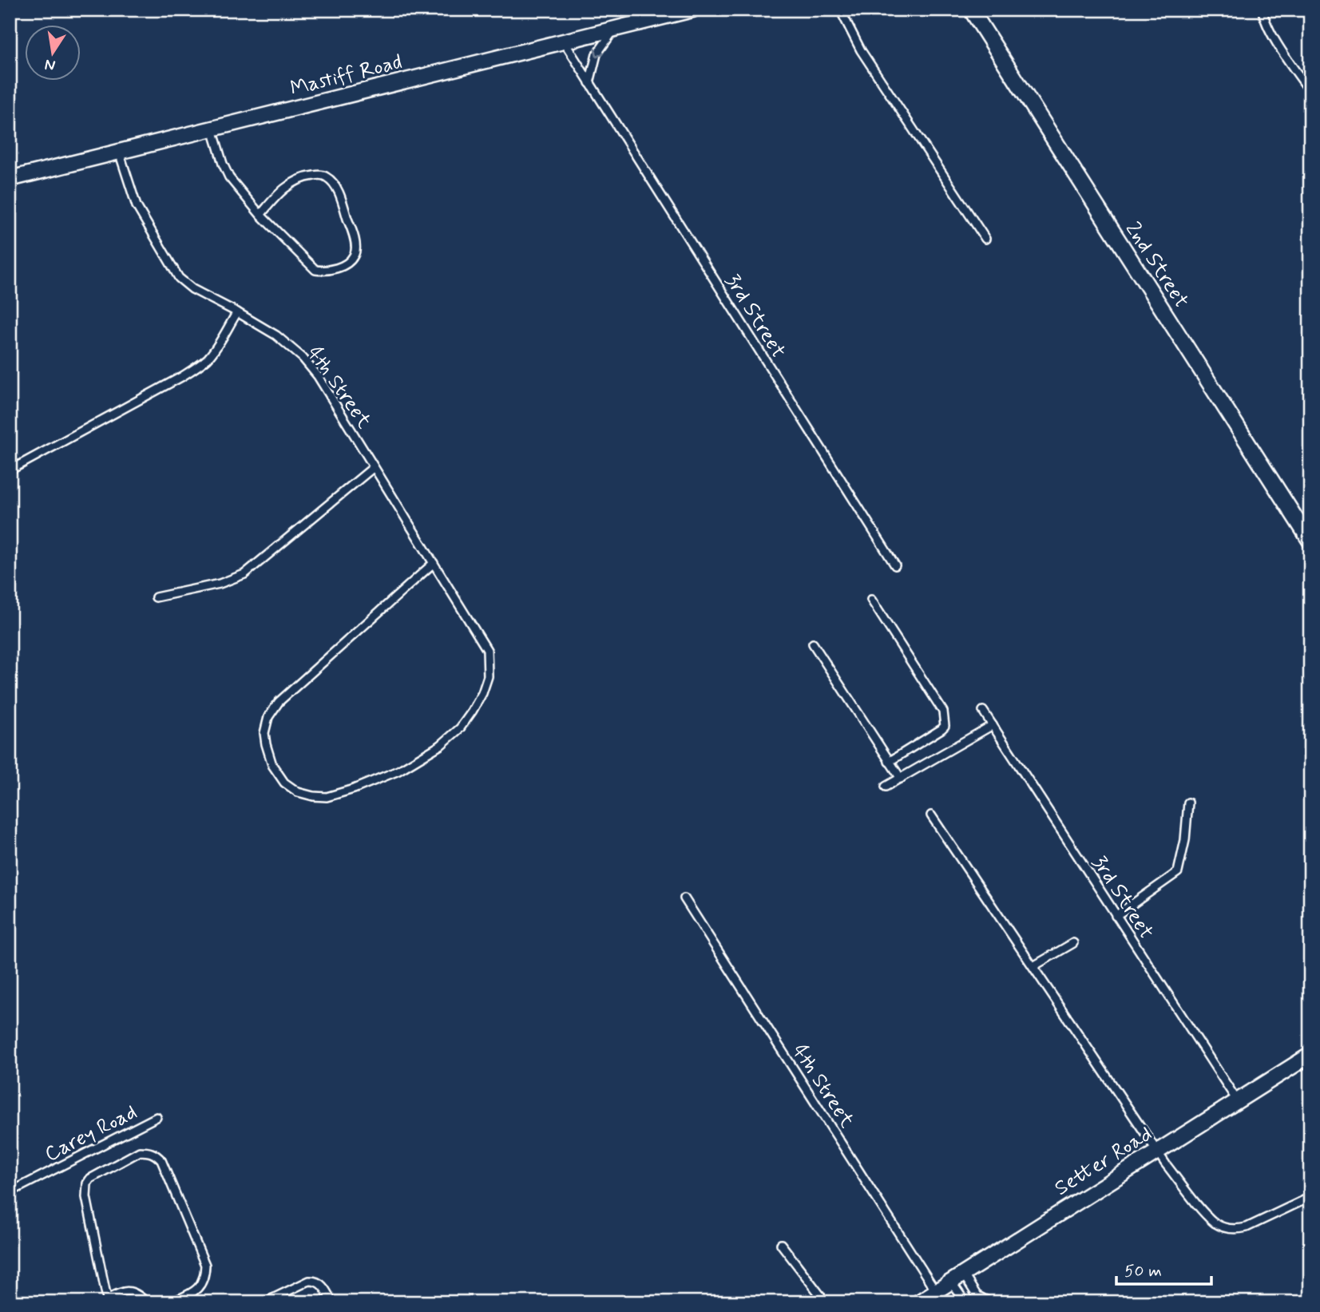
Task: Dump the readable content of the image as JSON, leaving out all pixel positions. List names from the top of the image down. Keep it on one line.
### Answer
{"streets":{"street":["Mastiff Road","2nd Street","Setter Road"],"lane":["3rd Street","4th Street","Carey Road"]},"crossings":[["Mastiff Road","3rd Street"],["Mastiff Road","4th Street"],["3rd Street","Setter Road"],["4th Street","Setter Road"]],"scale_bar":"50 m","north":"bottom"}
